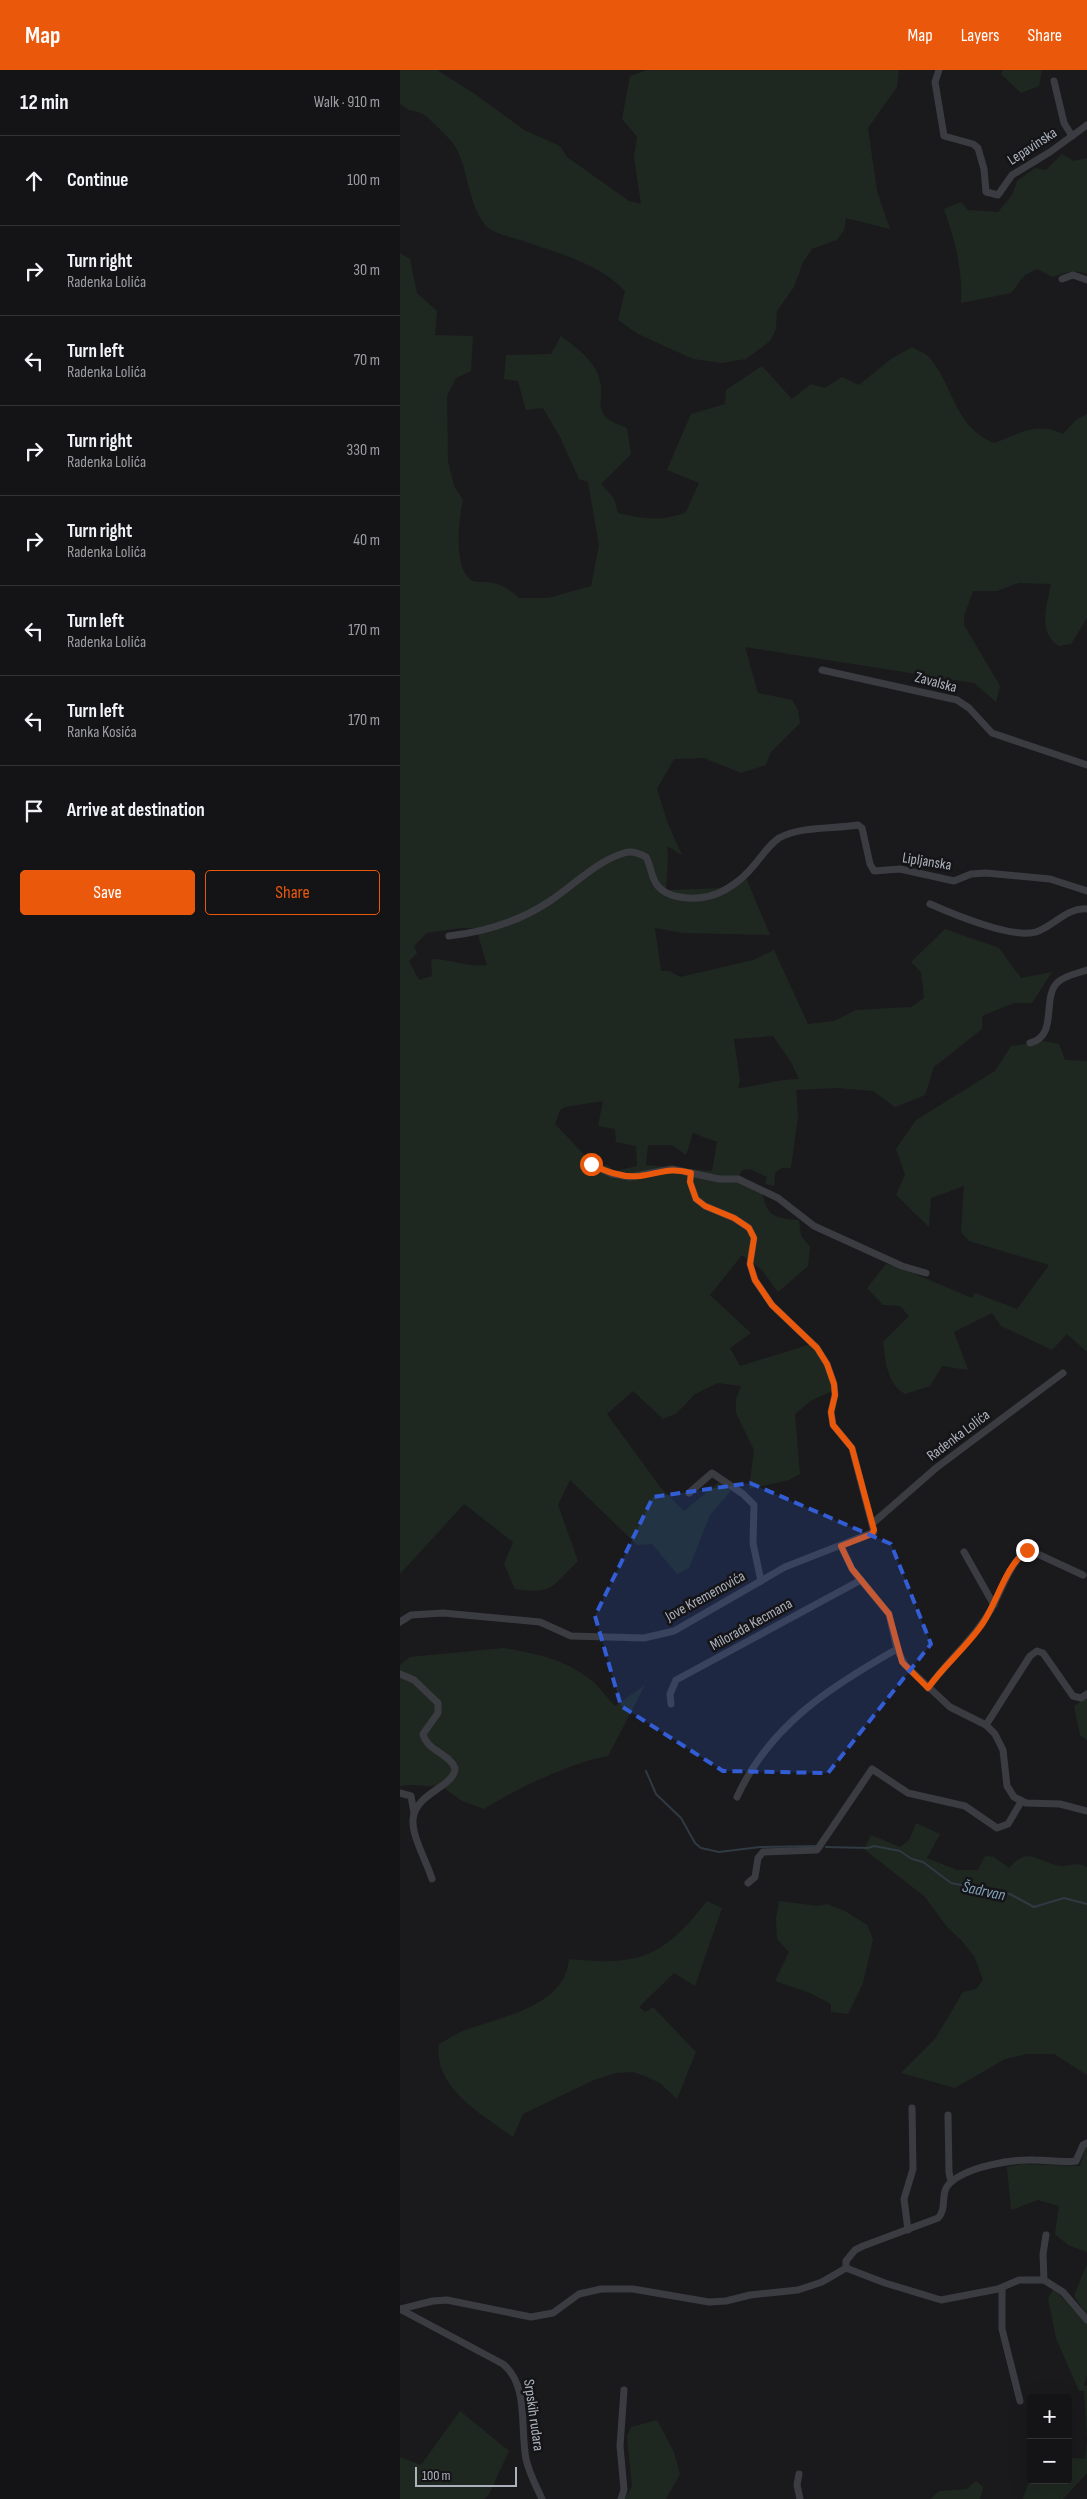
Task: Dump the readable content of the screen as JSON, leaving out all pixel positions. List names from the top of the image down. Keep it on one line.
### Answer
{"streets":{"street":["Lepavinska","Zavalska","Lipljanska","Radenka Lolića","Jove Kremenovića","Milorada Kecmana","Srpskih rudara"]},"crossings":[["Radenka Lolića","Jove Kremenovića"]],"water":["Šadrvan"],"scale_bar":"100 m","page":{"header":"Map","nav":["Map","Layers","Share"],"heading":["12 min","Walk · 910 m"],"list":[["Continue","100 m"],["Turn right","Radenka Lolića","30 m"],["Turn left","Radenka Lolića","70 m"],["Turn right","Radenka Lolića","330 m"],["Turn right","Radenka Lolića","40 m"],["Turn left","Radenka Lolića","170 m"],["Turn left","Ranka Kosića","170 m"],"Arrive at destination"],"buttons":["Save","Share"],"map_buttons":["+","−"],"scale":"100 m"}}
